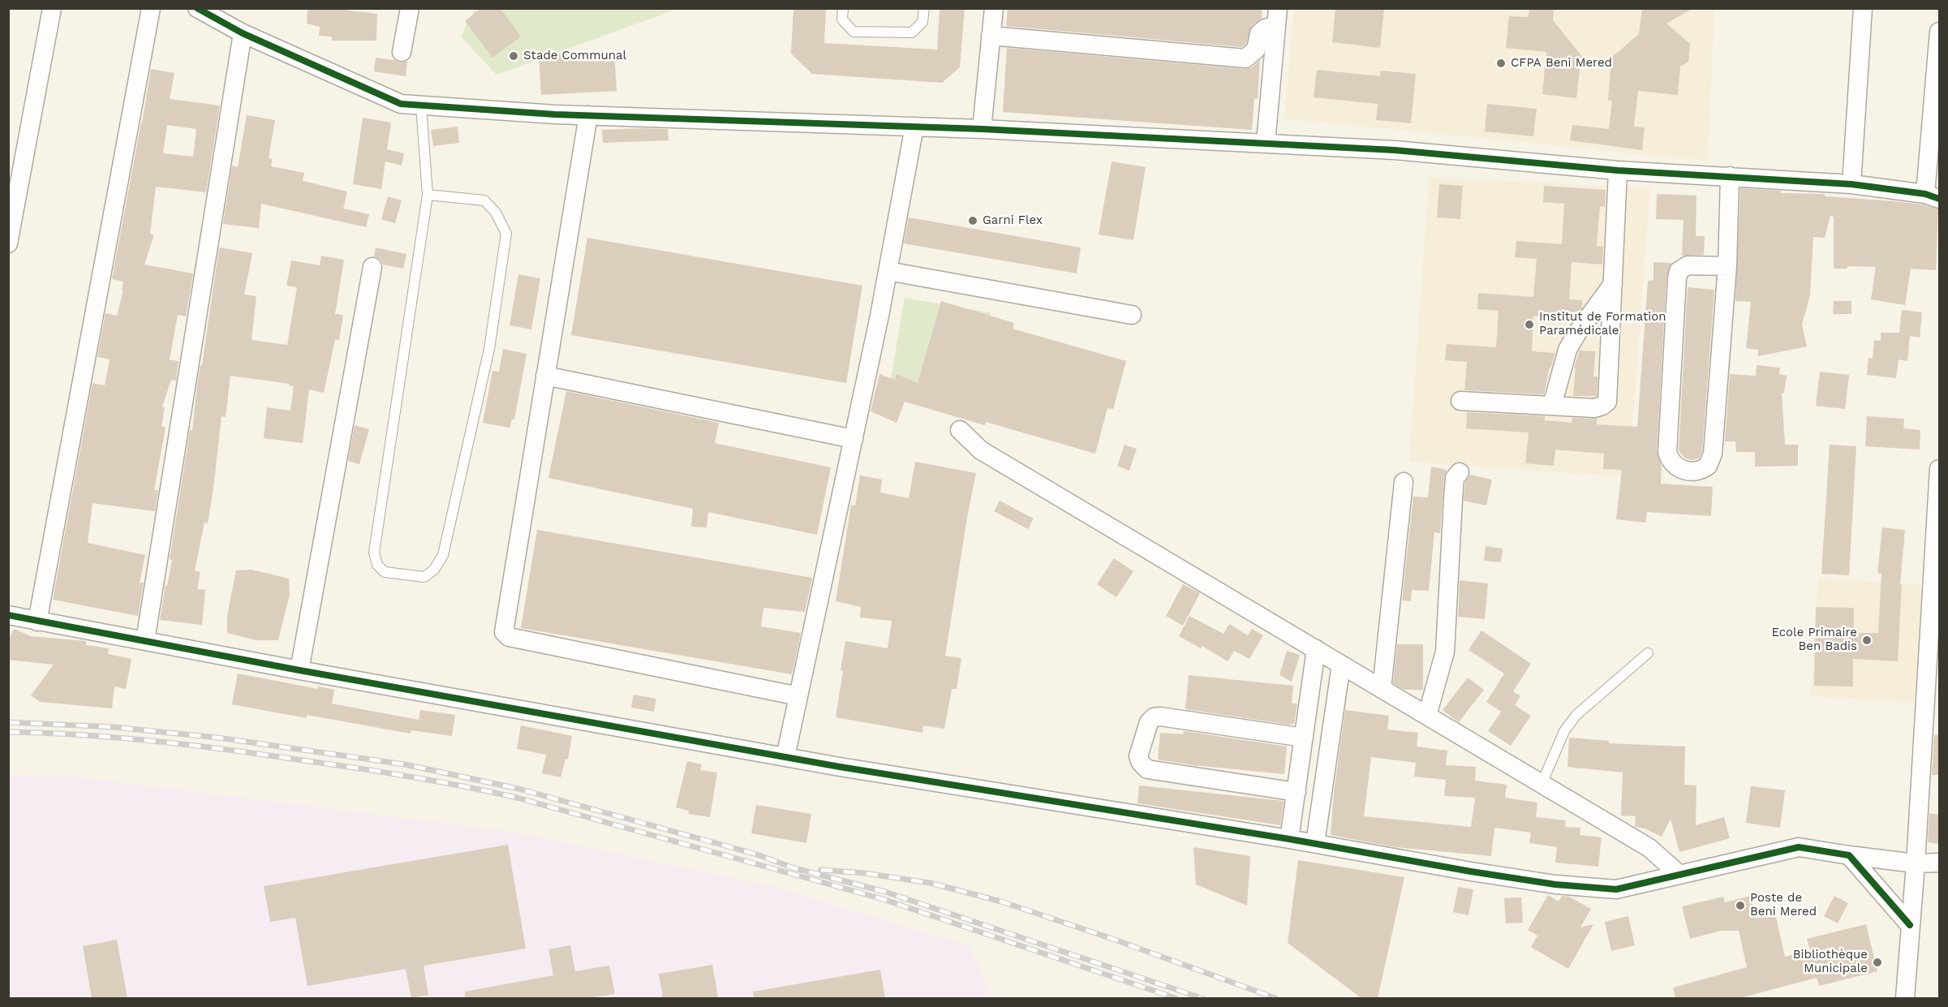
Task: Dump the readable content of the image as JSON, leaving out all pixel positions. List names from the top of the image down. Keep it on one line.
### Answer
{"places":["Stade Communal","CFPA Beni Mered","Garni Flex","Institut de Formation Paramédicale","Ecole Primaire Ben Badis","Poste de Beni Mered","Bibliothèque Municipale"]}
